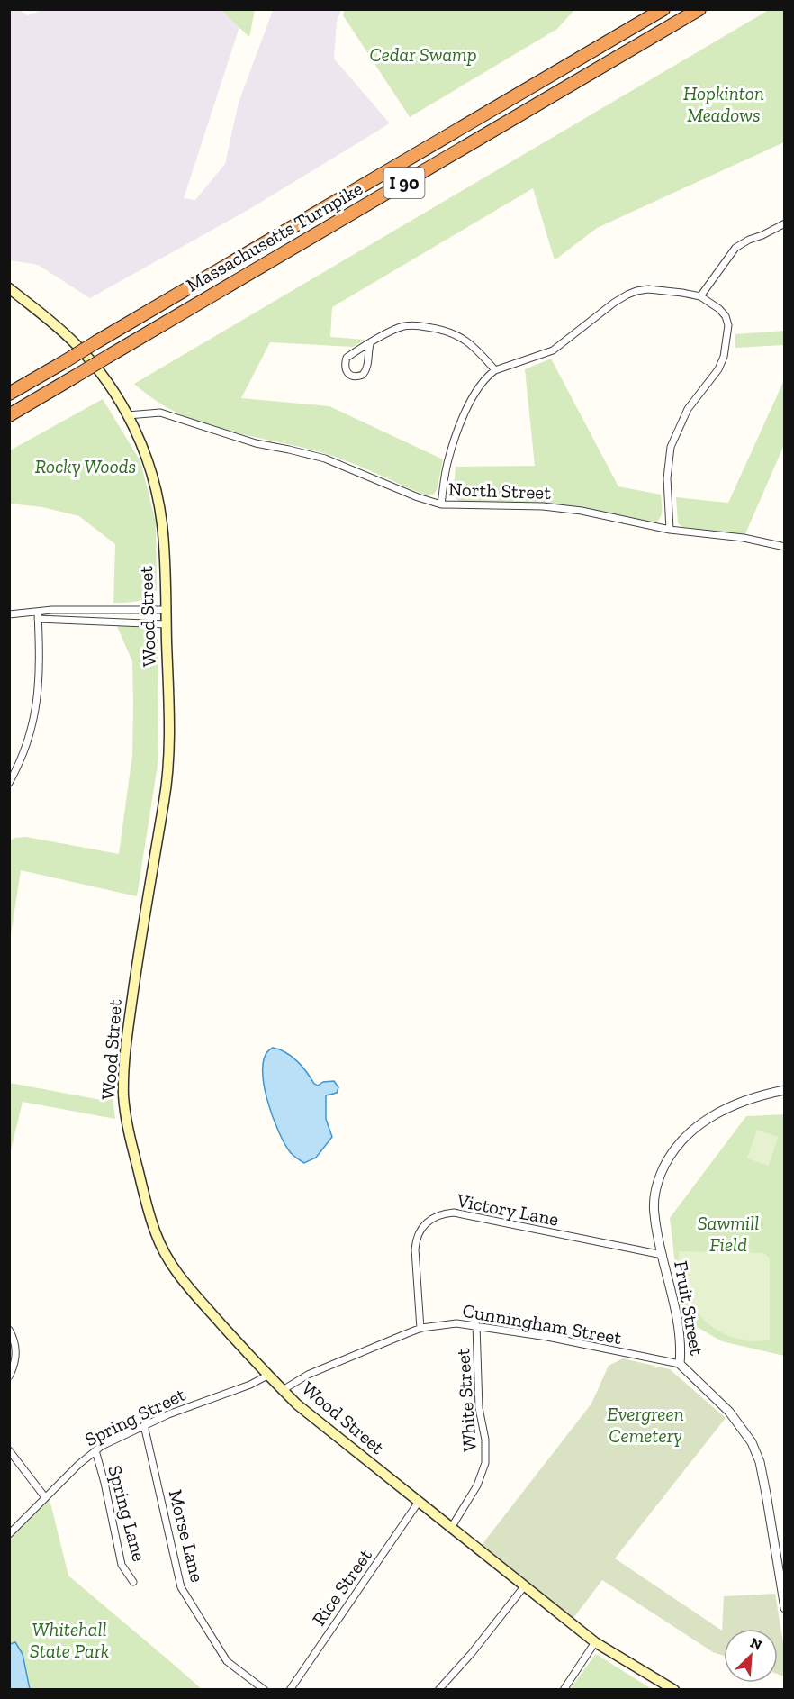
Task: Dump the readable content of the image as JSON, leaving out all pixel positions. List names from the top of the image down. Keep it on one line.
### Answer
{"streets":{"highway":["I 90","Massachusetts Turnpike"],"main road":["Wood Street"],"street":["North Street","Victory Lane","Fruit Street","Cunningham Street","White Street","Spring Street","Spring Lane","Morse Lane","Rice Street"]},"crossings":[["North Street","Wood Street"],["Wood Street","Cunningham Street"],["Wood Street","White Street"],["Wood Street","Spring Street"],["Wood Street","Rice Street"],["Victory Lane","Fruit Street"],["Victory Lane","Cunningham Street"],["Fruit Street","Cunningham Street"],["Cunningham Street","White Street"],["Spring Street","Spring Lane"],["Spring Street","Morse Lane"]],"parks":["Cedar Swamp","Hopkinton Meadows","Rocky Woods","Sawmill Field","Evergreen Cemetery","Whitehall State Park"],"north":"top right"}
